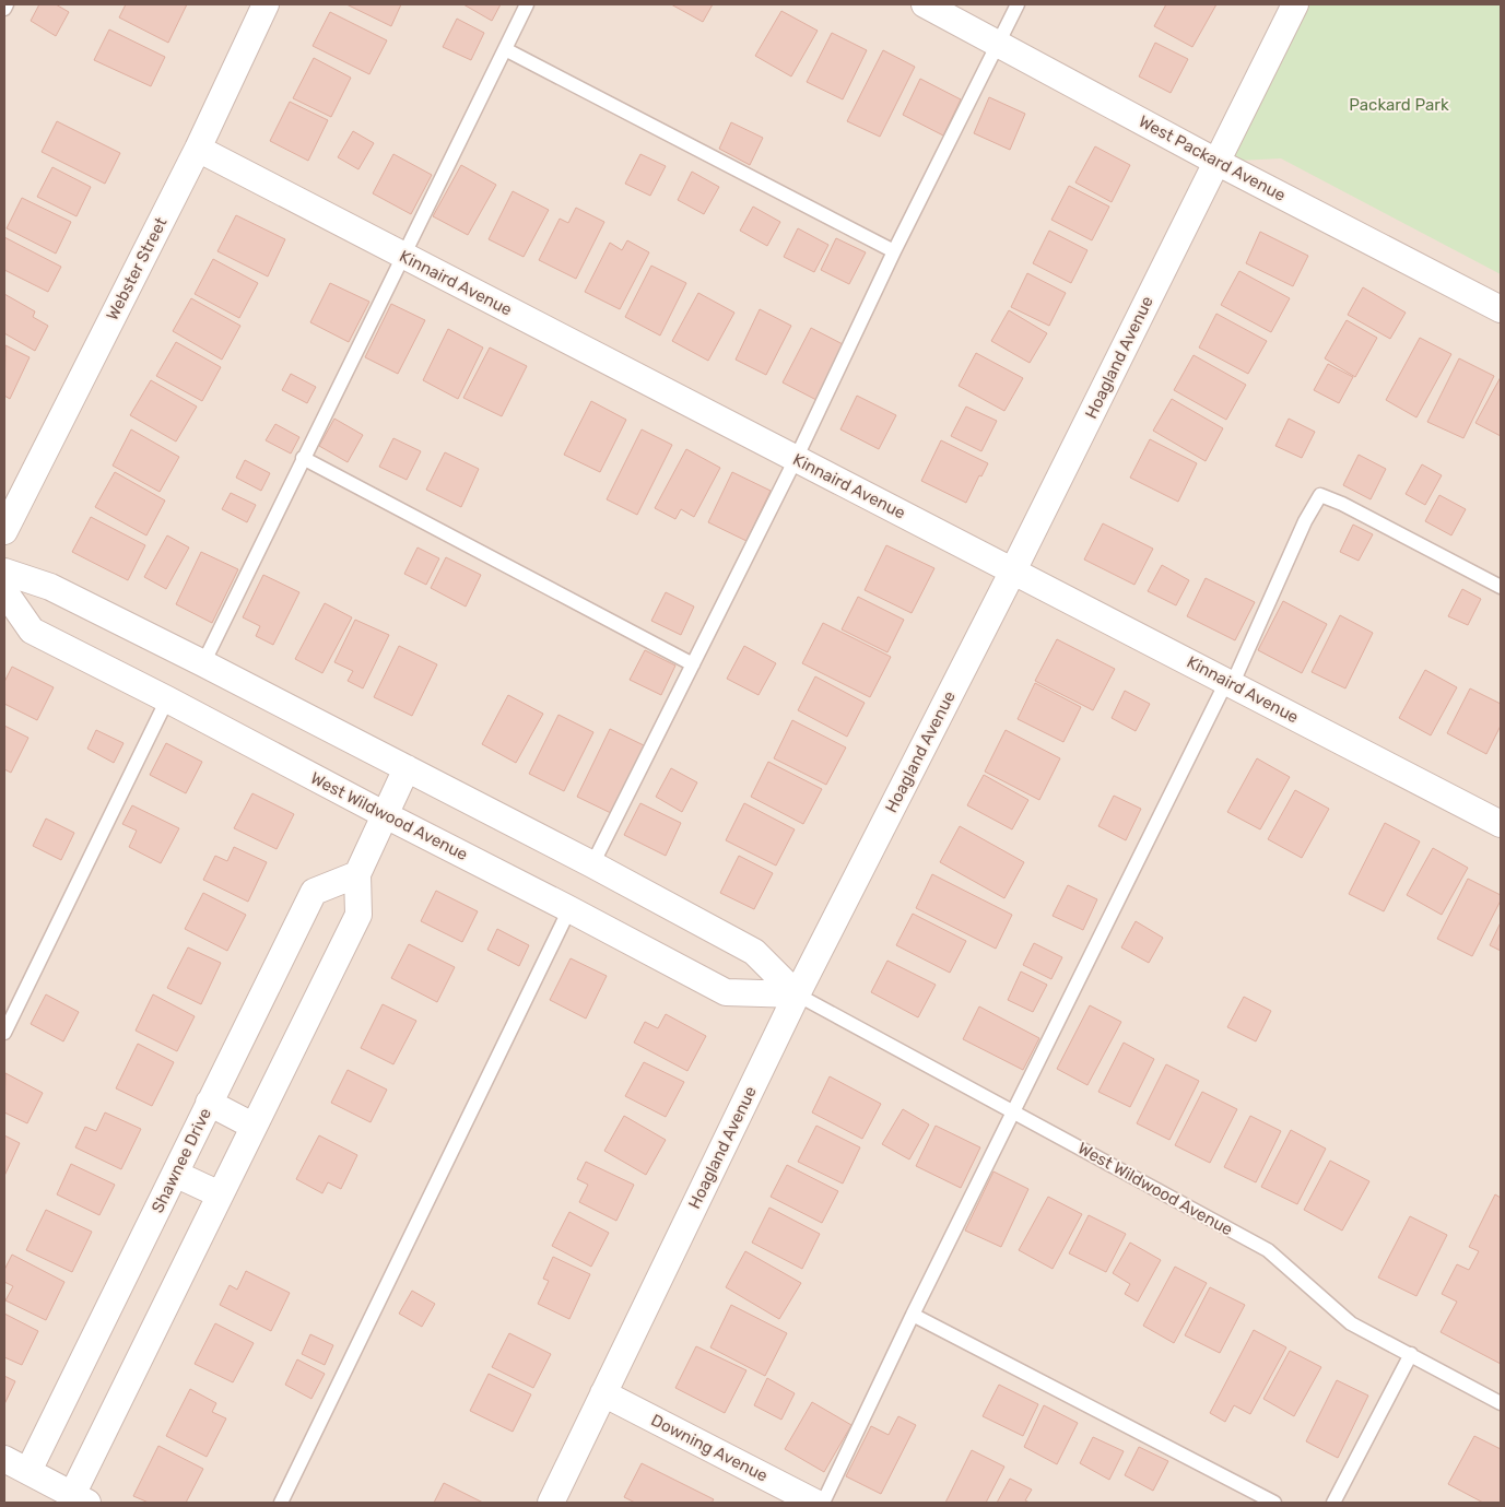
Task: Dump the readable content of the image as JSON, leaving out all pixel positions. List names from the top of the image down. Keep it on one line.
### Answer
{"streets":{"street":["West Packard Avenue","Webster Street","Kinnaird Avenue","Hoagland Avenue","West Wildwood Avenue","Shawnee Drive","Downing Avenue"]},"crossings":[["West Packard Avenue","Hoagland Avenue"],["Webster Street","Kinnaird Avenue"],["Kinnaird Avenue","Hoagland Avenue"],["Hoagland Avenue","West Wildwood Avenue"],["Hoagland Avenue","Downing Avenue"]],"parks":["Packard Park"]}
